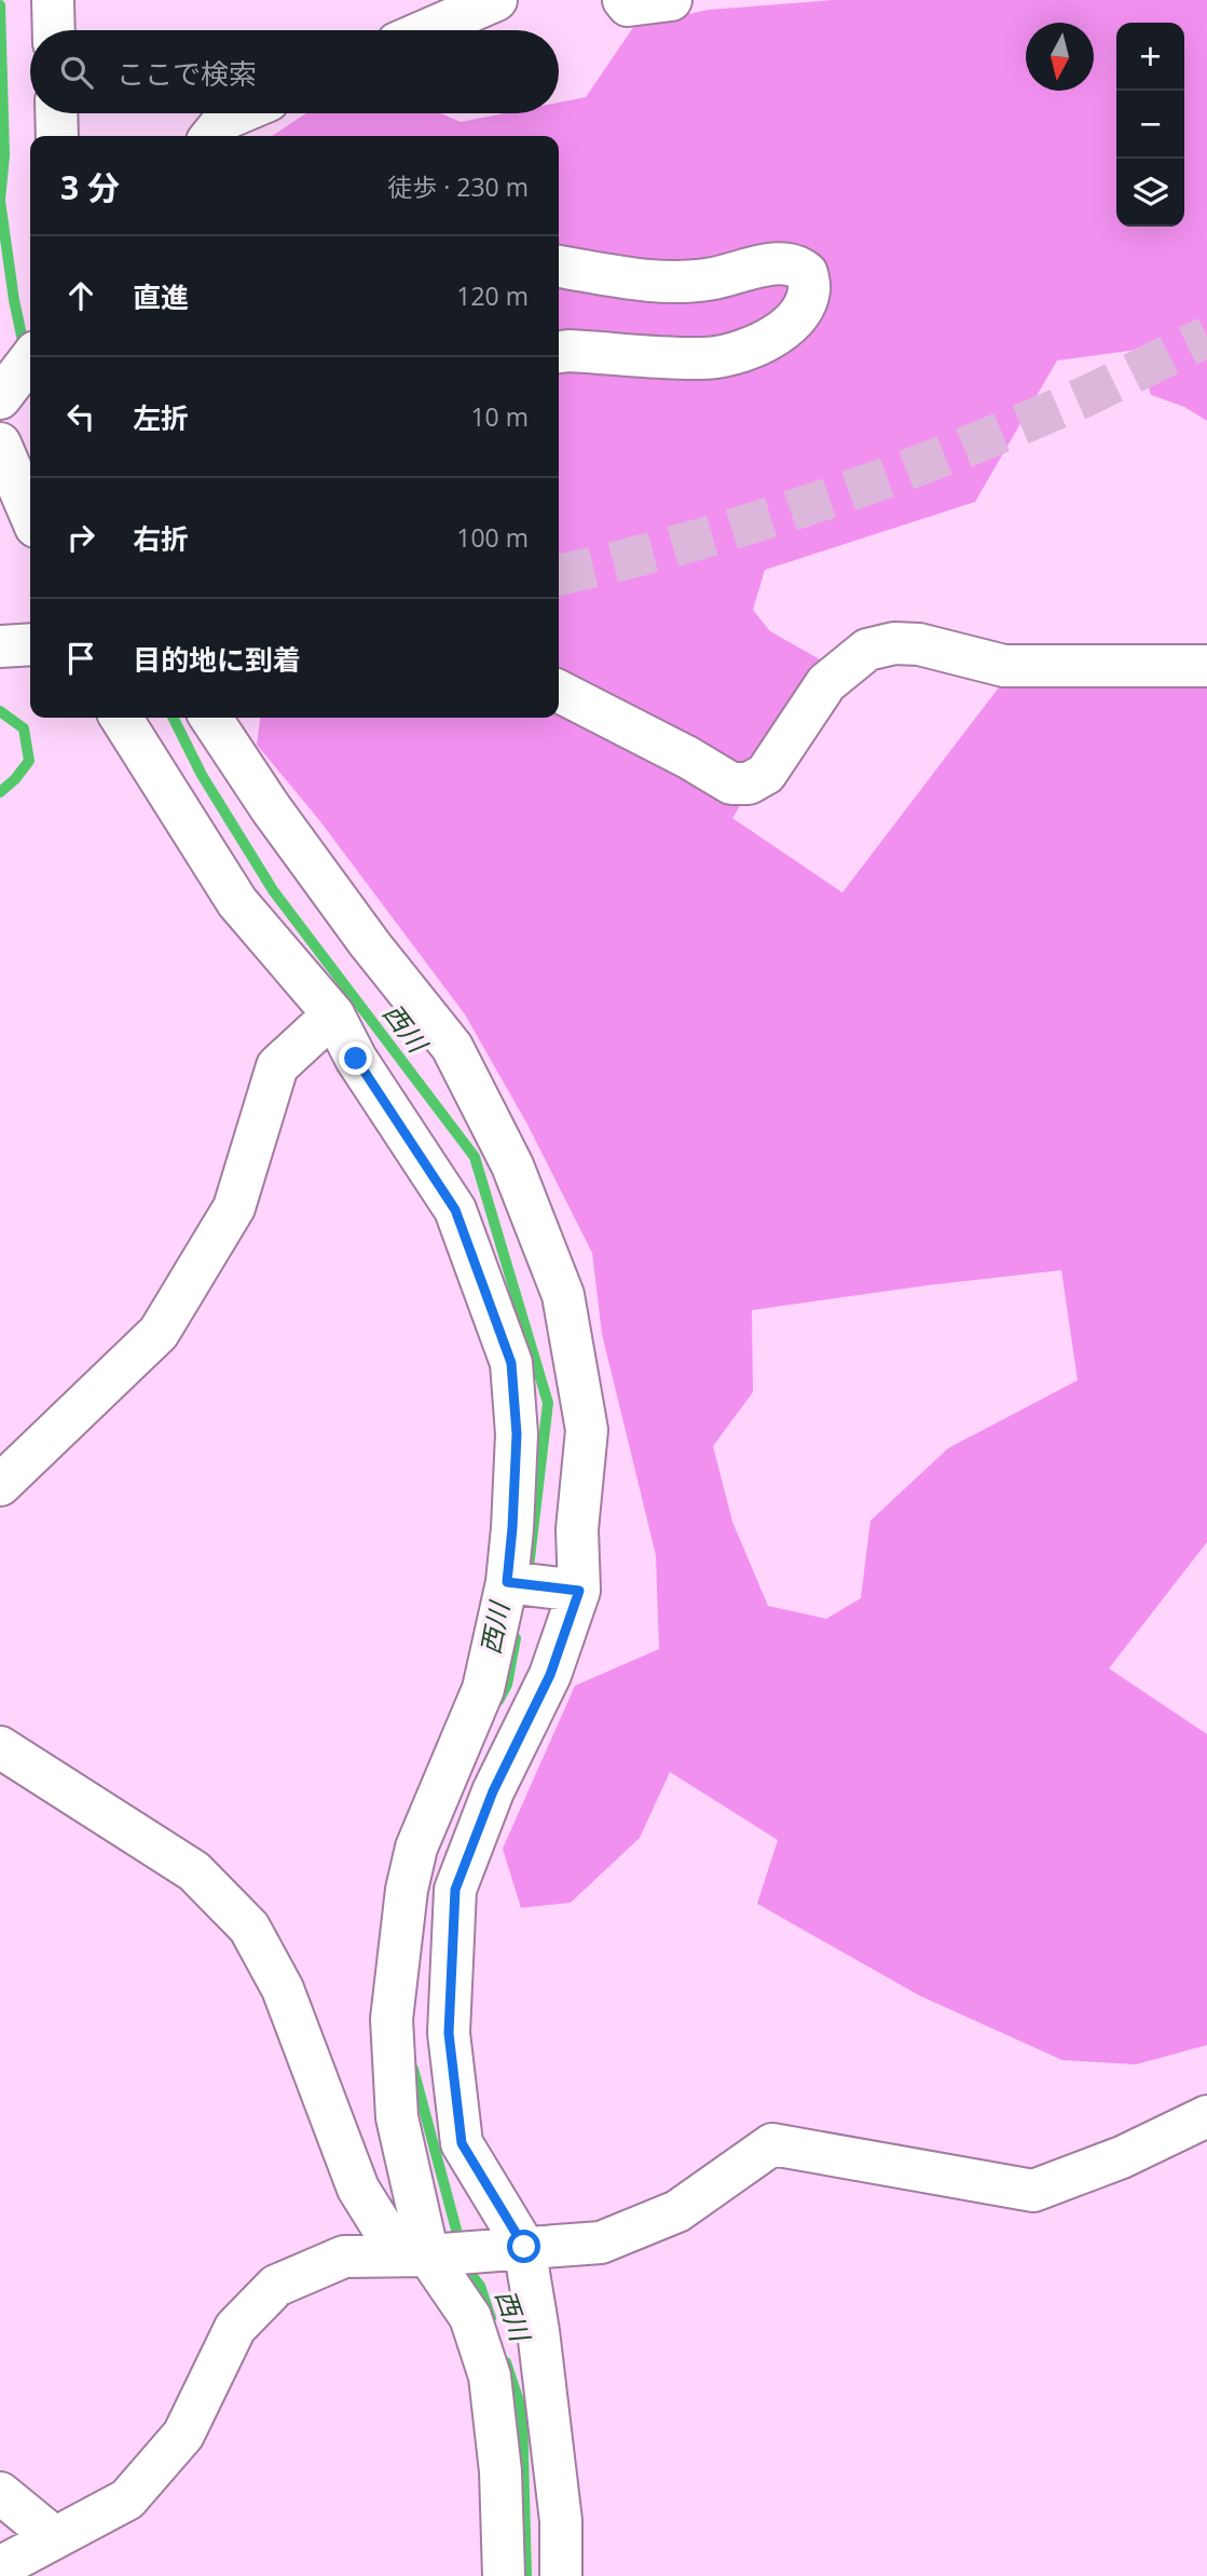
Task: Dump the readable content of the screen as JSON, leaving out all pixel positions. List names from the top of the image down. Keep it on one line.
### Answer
{"water":["西川"],"north":"bottom","page":{"map_buttons":["+","−"],"search":"ここで検索","heading":["3 分","徒歩 · 230 m"],"list":[["直進","120 m"],["左折","10 m"],["右折","100 m"],"目的地に到着"]}}
